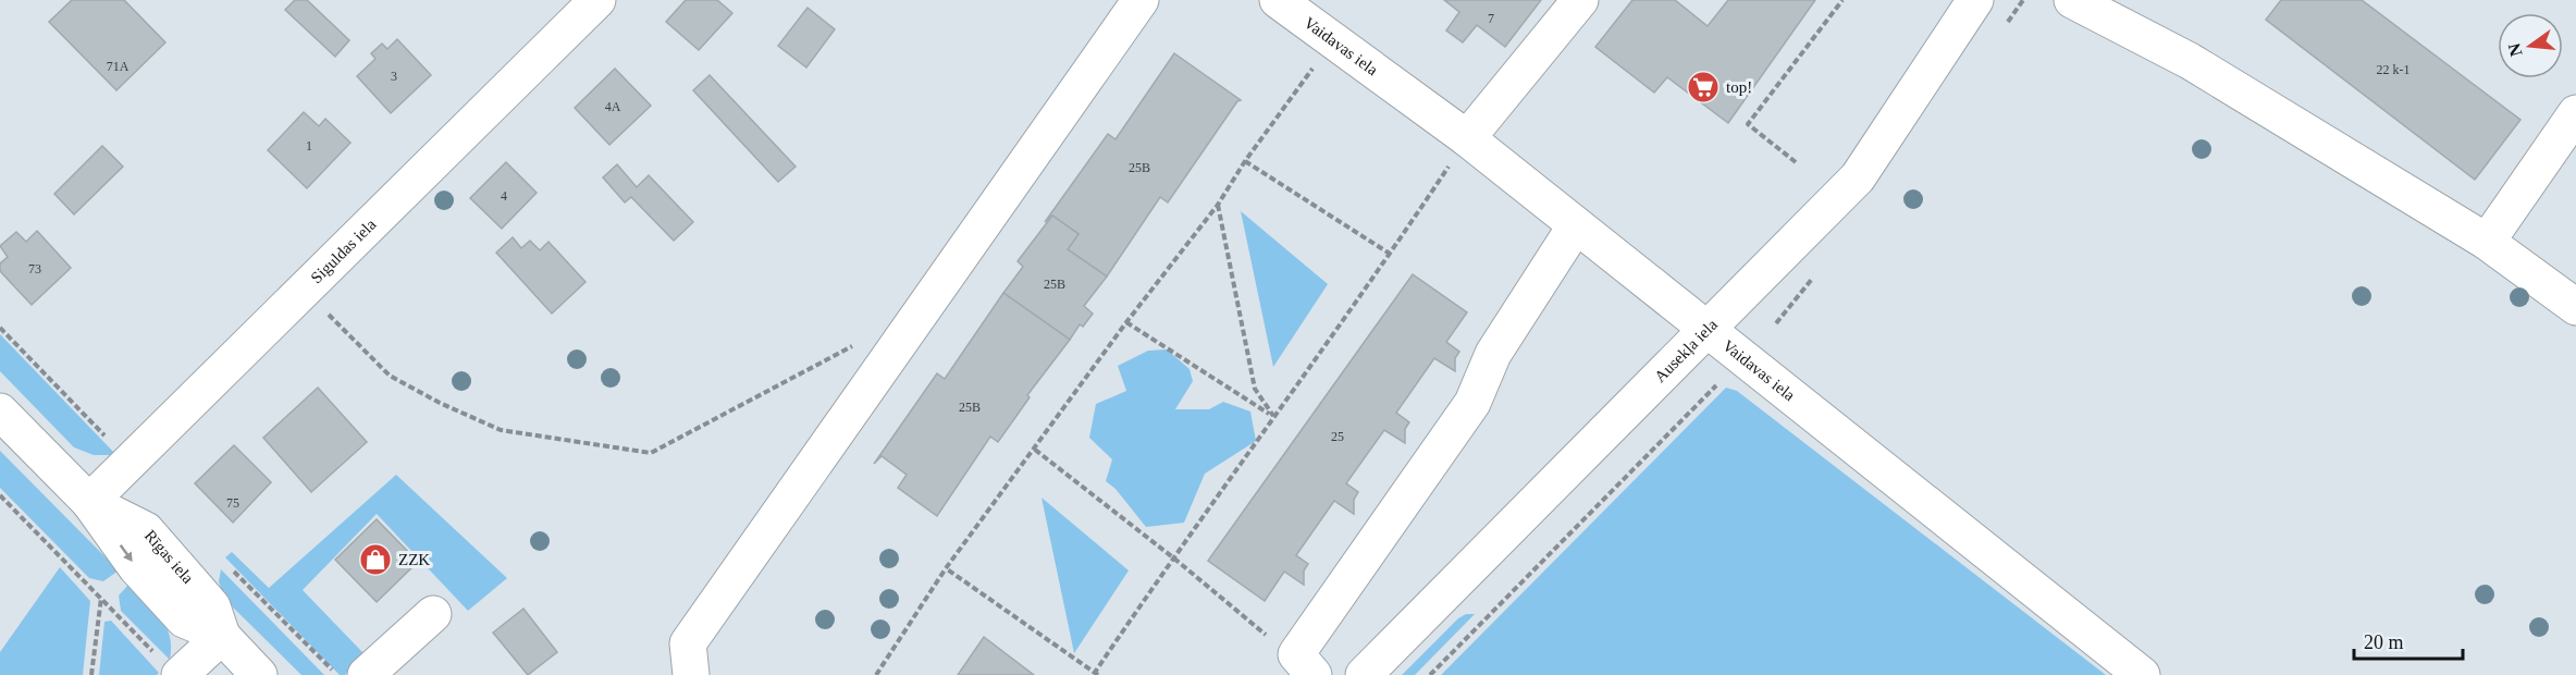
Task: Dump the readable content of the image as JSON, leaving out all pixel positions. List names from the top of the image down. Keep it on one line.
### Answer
{"streets":{"street":["Vaidavas iela","Siguldas iela","Ausekļa iela","Rīgas iela"]},"crossings":[["Vaidavas iela","Ausekļa iela"],["Siguldas iela","Rīgas iela"]],"places":{"supermarket":["top!"],"shop":["ZZK"]},"house_numbers":["7","71A","22 k-1","3","4A","1","25B","4","73","25B","25B","25","75"],"scale_bar":"20 m","north":"left"}
